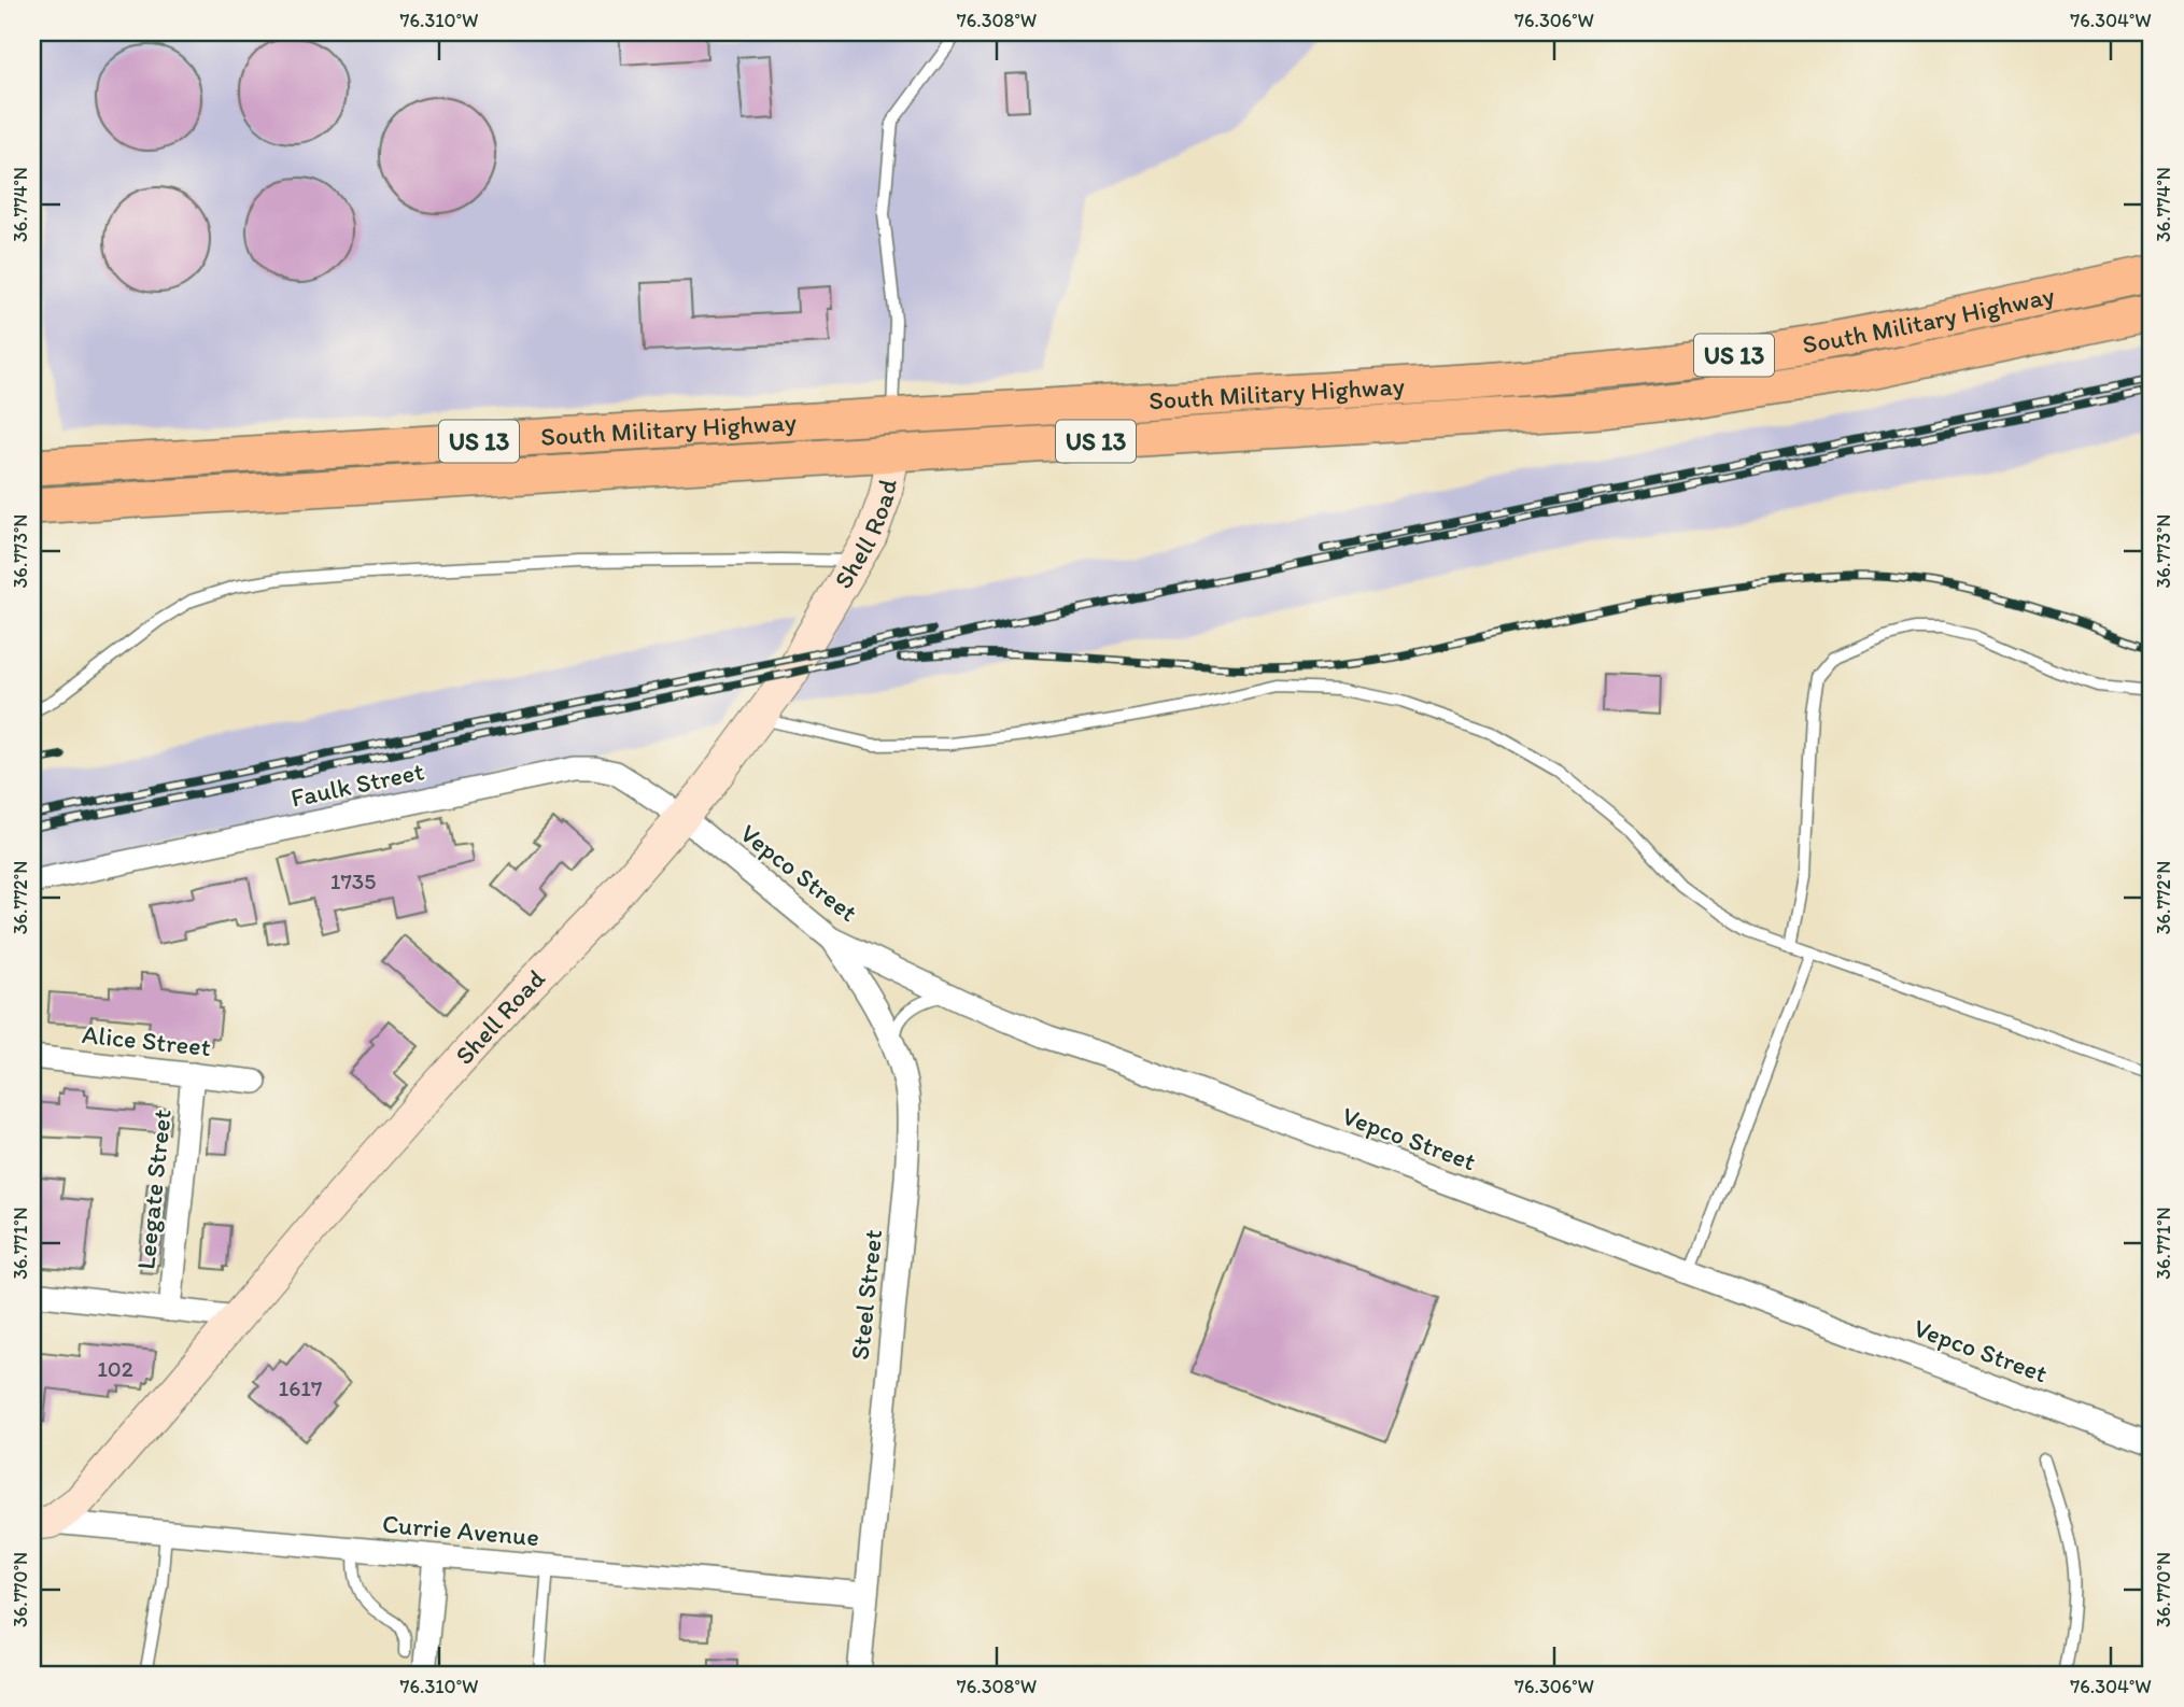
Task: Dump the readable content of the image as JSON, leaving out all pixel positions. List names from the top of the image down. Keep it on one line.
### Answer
{"streets":{"main road":["South Military Highway","US 13"],"street":["Shell Road","Faulk Street","Vepco Street","Alice Street","Leegate Street","Steel Street","Currie Avenue"]},"crossings":[["South Military Highway","Shell Road"],["Shell Road","Faulk Street"],["Shell Road","Vepco Street"],["Shell Road","Currie Avenue"],["Faulk Street","Vepco Street"],["Vepco Street","Steel Street"],["Alice Street","Leegate Street"],["Steel Street","Currie Avenue"]],"house_numbers":["1735","102","1617"],"coordinates":["76.310°W","76.308°W","76.306°W","76.304°W","36.774°N","36.773°N","36.772°N","36.771°N","36.770°N"]}
